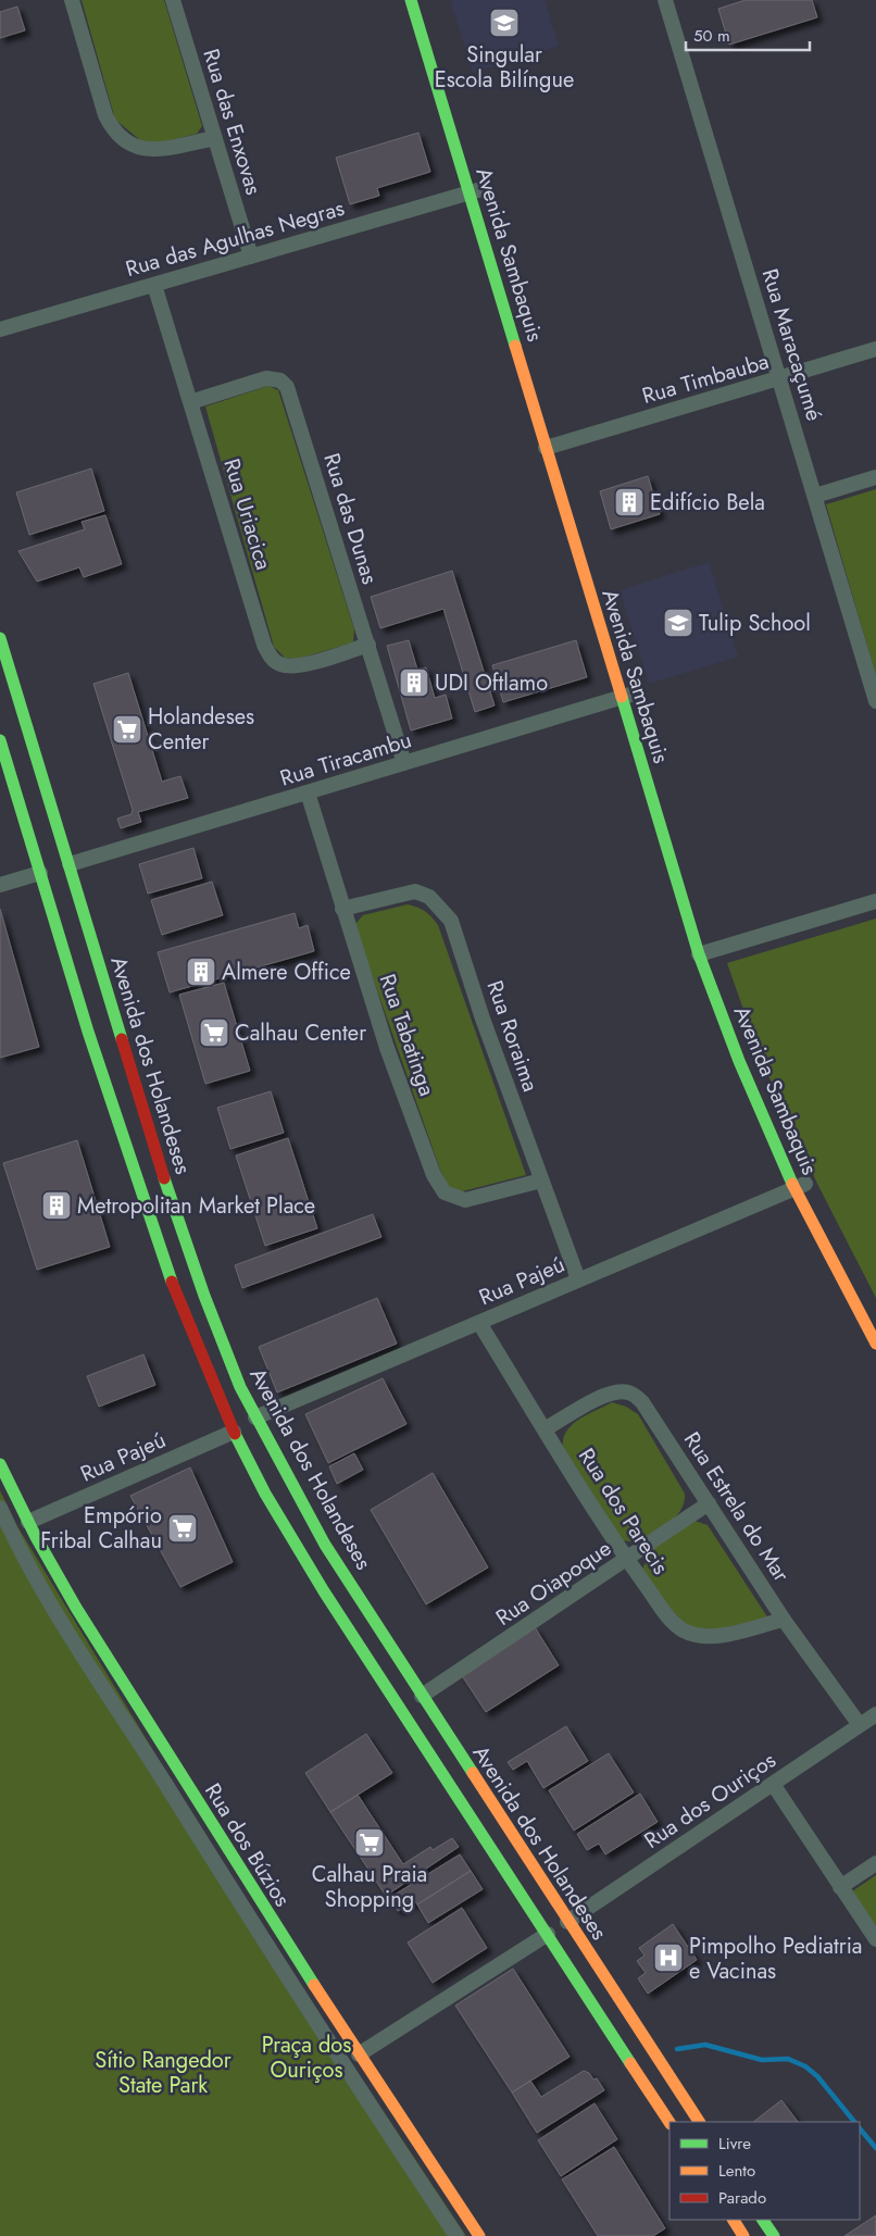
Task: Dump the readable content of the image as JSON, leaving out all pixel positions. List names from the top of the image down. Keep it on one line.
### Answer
{"streets":{"main road":["Avenida Sambaquis","Avenida dos Holandeses","Rua dos Búzios"],"street":["Rua das Enxovas","Rua das Agulhas Negras","Rua Maracaçumé","Rua Timbauba","Rua Uriacica","Rua das Dunas","Rua Tiracambu","Rua Tabatinga","Rua Roraima","Rua Pajeú","Rua Estrela do Mar","Rua dos Parecis","Rua Oiapoque","Rua dos Ouriços"]},"crossings":[["Rua das Enxovas","Rua das Agulhas Negras"],["Rua das Agulhas Negras","Avenida Sambaquis"],["Rua das Agulhas Negras","Rua Uriacica"],["Avenida Sambaquis","Rua Timbauba"],["Avenida Sambaquis","Rua Tiracambu"],["Avenida Sambaquis","Rua Pajeú"],["Rua Maracaçumé","Rua Timbauba"],["Rua Uriacica","Rua das Dunas"],["Rua das Dunas","Rua Tiracambu"],["Rua Tiracambu","Rua Tabatinga"],["Rua Tiracambu","Avenida dos Holandeses"],["Rua Tabatinga","Rua Roraima"],["Rua Roraima","Rua Pajeú"],["Avenida dos Holandeses","Rua Pajeú"],["Avenida dos Holandeses","Rua Oiapoque"],["Avenida dos Holandeses","Rua dos Ouriços"],["Rua Pajeú","Rua dos Parecis"],["Rua Pajeú","Rua dos Búzios"],["Rua Estrela do Mar","Rua dos Parecis"],["Rua Estrela do Mar","Rua Oiapoque"],["Rua Estrela do Mar","Rua dos Ouriços"],["Rua dos Parecis","Rua Oiapoque"]],"parks":["Praça dos Ouriços","Sítio Rangedor State Park"],"places":{"school or university":["Singular Escola Bilíngue","Tulip School"],"building":["Edifício Bela","UDI Oftlamo","Almere Office","Metropolitan Market Place"],"supermarket":["Holandeses Center","Calhau Center","Empório Fribal Calhau","Calhau Praia Shopping"],"hospital":["Pimpolho Pediatria e Vacinas"]},"legend":["Livre","Lento","Parado"],"scale_bar":"50 m"}
